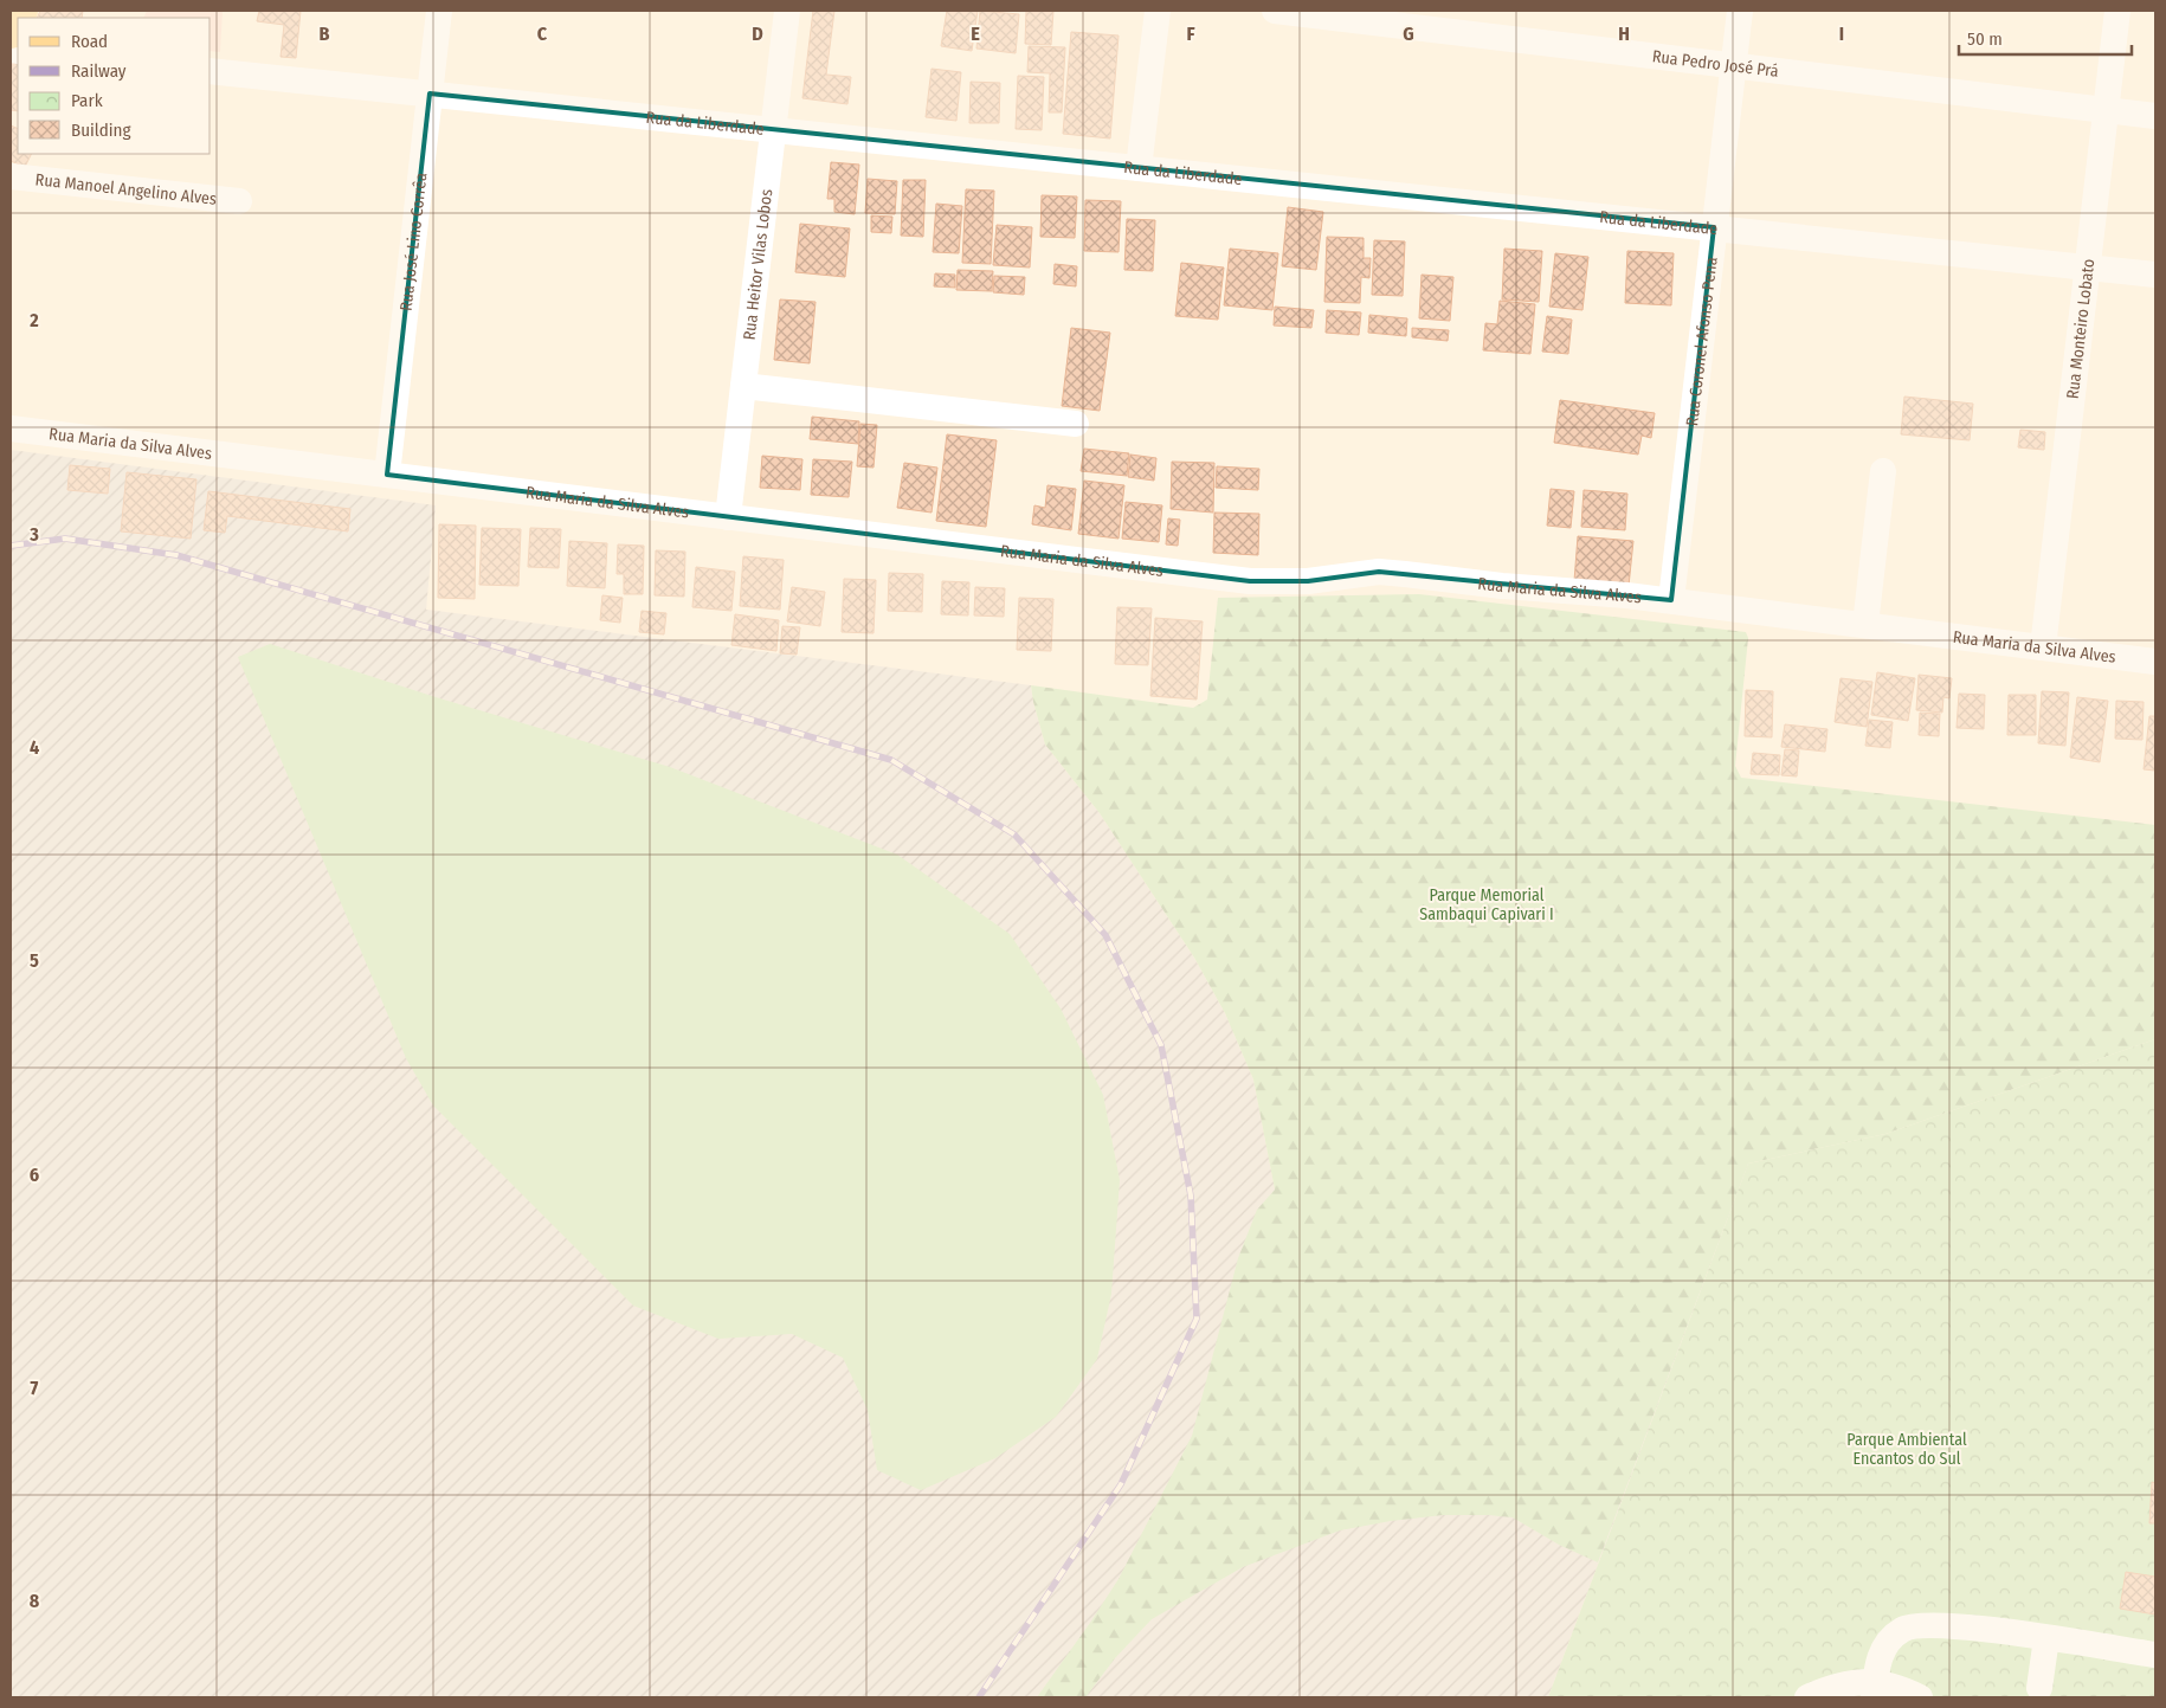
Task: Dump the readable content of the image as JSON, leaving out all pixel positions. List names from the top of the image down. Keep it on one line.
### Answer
{"streets":{"street":["Rua Pedro José Prá","Rua da Liberdade","Rua Manoel Angelino Alves","Rua José Lino Corrêa","Rua Heitor Vilas Lobos","Rua Monteiro Lobato","Rua Coronel Afonso Pena","Rua Maria da Silva Alves"]},"crossings":[["Rua Pedro José Prá","Rua Monteiro Lobato"],["Rua Pedro José Prá","Rua Coronel Afonso Pena"],["Rua da Liberdade","Rua José Lino Corrêa"],["Rua da Liberdade","Rua Heitor Vilas Lobos"],["Rua da Liberdade","Rua Monteiro Lobato"],["Rua da Liberdade","Rua Coronel Afonso Pena"],["Rua José Lino Corrêa","Rua Maria da Silva Alves"],["Rua Heitor Vilas Lobos","Rua Maria da Silva Alves"],["Rua Monteiro Lobato","Rua Maria da Silva Alves"],["Rua Coronel Afonso Pena","Rua Maria da Silva Alves"]],"parks":["Parque Memorial Sambaqui Capivari I","Parque Ambiental Encantos do Sul"],"legend":["Road","Railway","Park","Building"],"scale_bar":"50 m","grid":{"columns":["B","C","D","E","F","G","H","I"],"rows":["2","3","4","5","6","7","8"]}}
